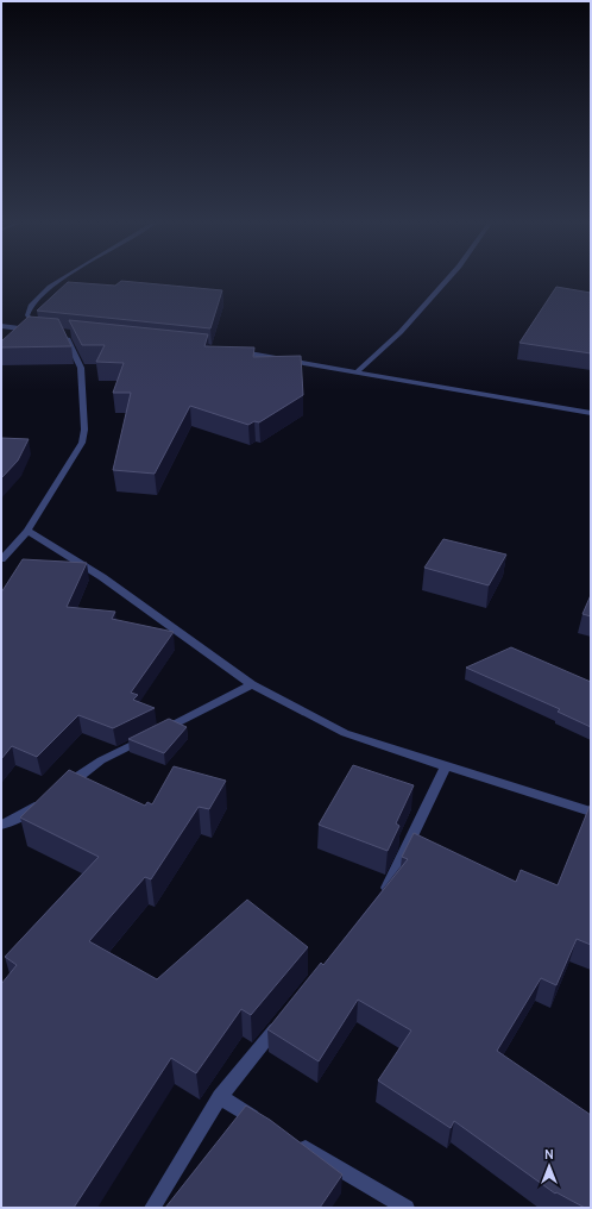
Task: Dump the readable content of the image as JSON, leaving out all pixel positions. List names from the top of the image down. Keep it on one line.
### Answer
{"north":"top"}
